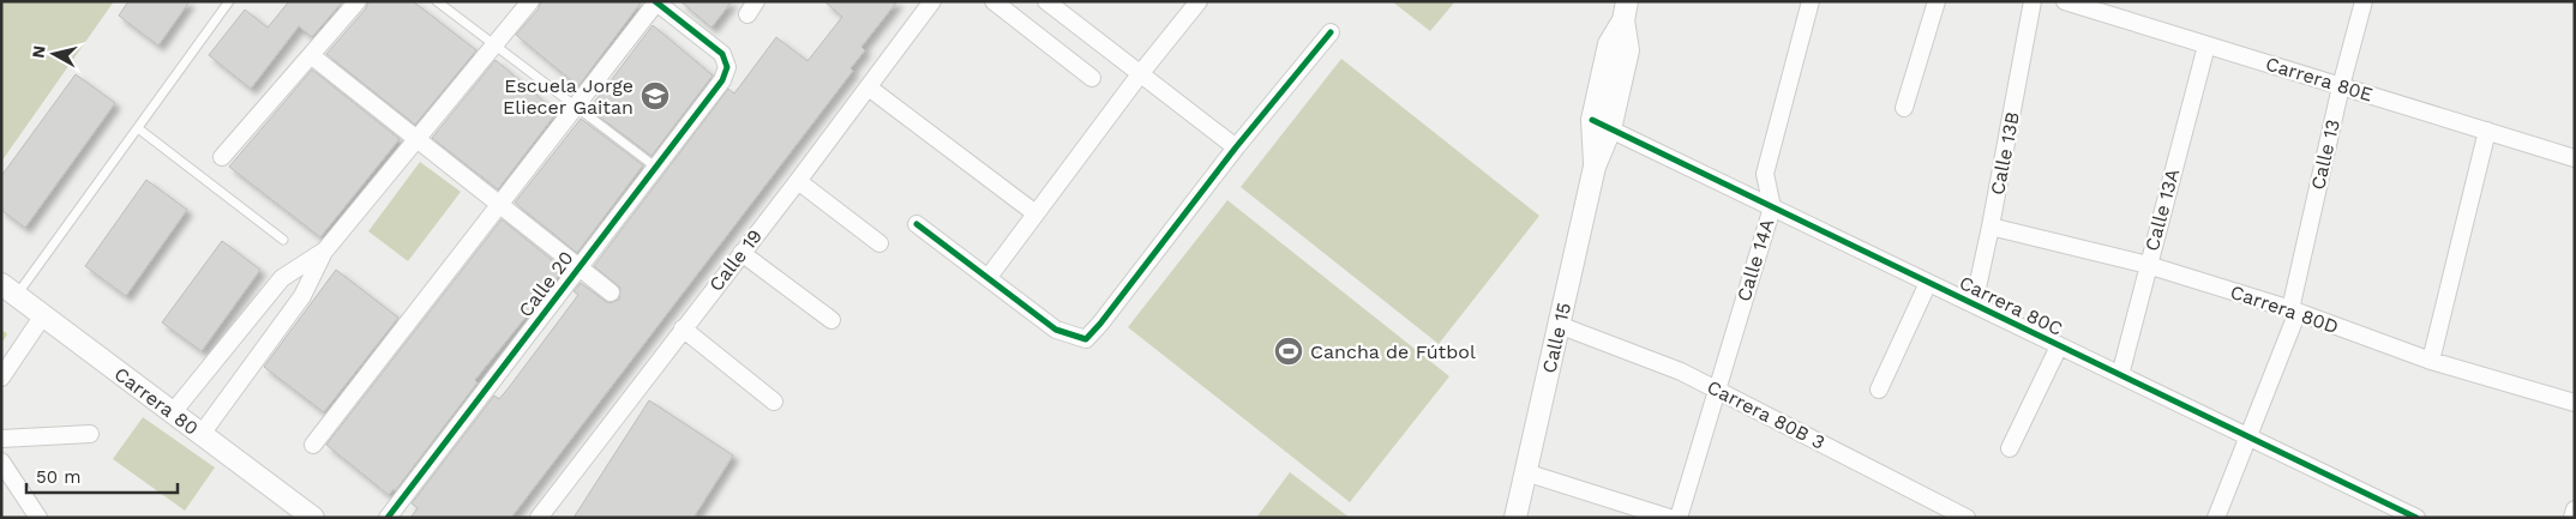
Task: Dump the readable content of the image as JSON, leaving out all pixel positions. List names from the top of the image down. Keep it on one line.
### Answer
{"streets":{"street":["Carrera 80E","Calle 13B","Calle 13","Calle 13A","Calle 19","Calle 14A","Calle 20","Carrera 80C","Carrera 80D","Calle 15","Carrera 80","Carrera 80B 3"]},"crossings":[["Carrera 80E","Calle 13"],["Carrera 80E","Calle 13A"],["Calle 13B","Carrera 80C"],["Calle 13B","Carrera 80D"],["Calle 13","Carrera 80C"],["Calle 13","Carrera 80D"],["Calle 13A","Carrera 80C"],["Calle 13A","Carrera 80D"],["Calle 14A","Carrera 80C"],["Calle 14A","Carrera 80B 3"],["Carrera 80C","Calle 15"],["Calle 15","Carrera 80B 3"]],"places":{"school or university":["Escuela Jorge Eliecer Gaitan"],"sports":["Cancha de Fútbol"]},"scale_bar":"50 m","north":"left"}
